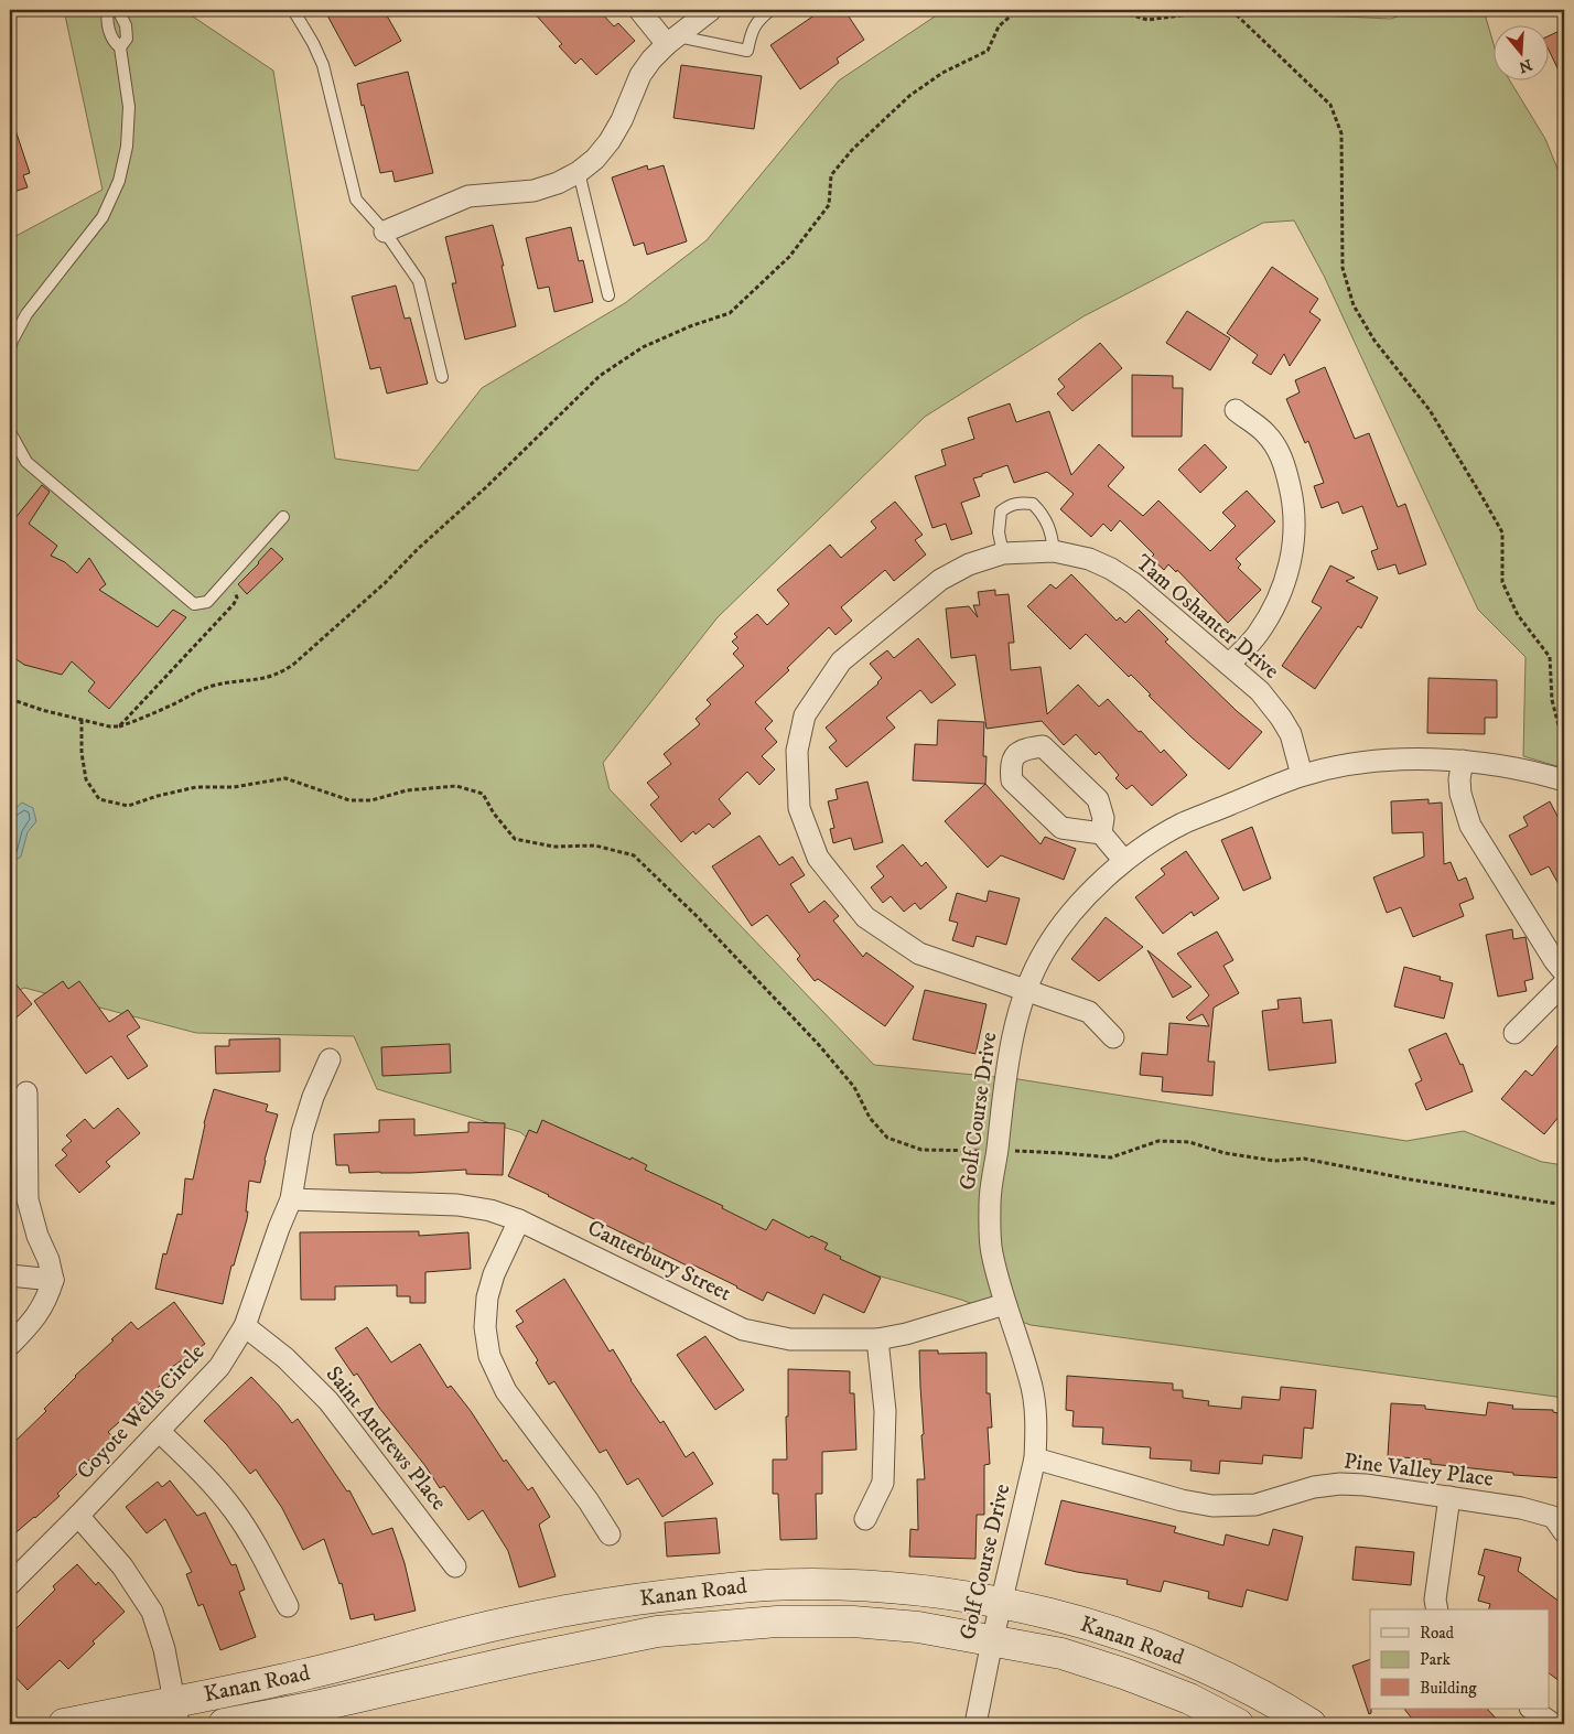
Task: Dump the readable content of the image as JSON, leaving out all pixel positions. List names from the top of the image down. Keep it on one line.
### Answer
{"streets":{"main road":["Kanan Road"],"street":["Tam Oshanter Drive","Golf Course Drive","Canterbury Street","Coyote Wells Circle","Saint Andrews Place","Pine Valley Place"]},"crossings":[["Tam Oshanter Drive","Golf Course Drive"],["Golf Course Drive","Canterbury Street"],["Golf Course Drive","Pine Valley Place"],["Golf Course Drive","Kanan Road"],["Canterbury Street","Coyote Wells Circle"],["Coyote Wells Circle","Saint Andrews Place"]],"legend":["Road","Park","Building"],"north":"bottom"}
